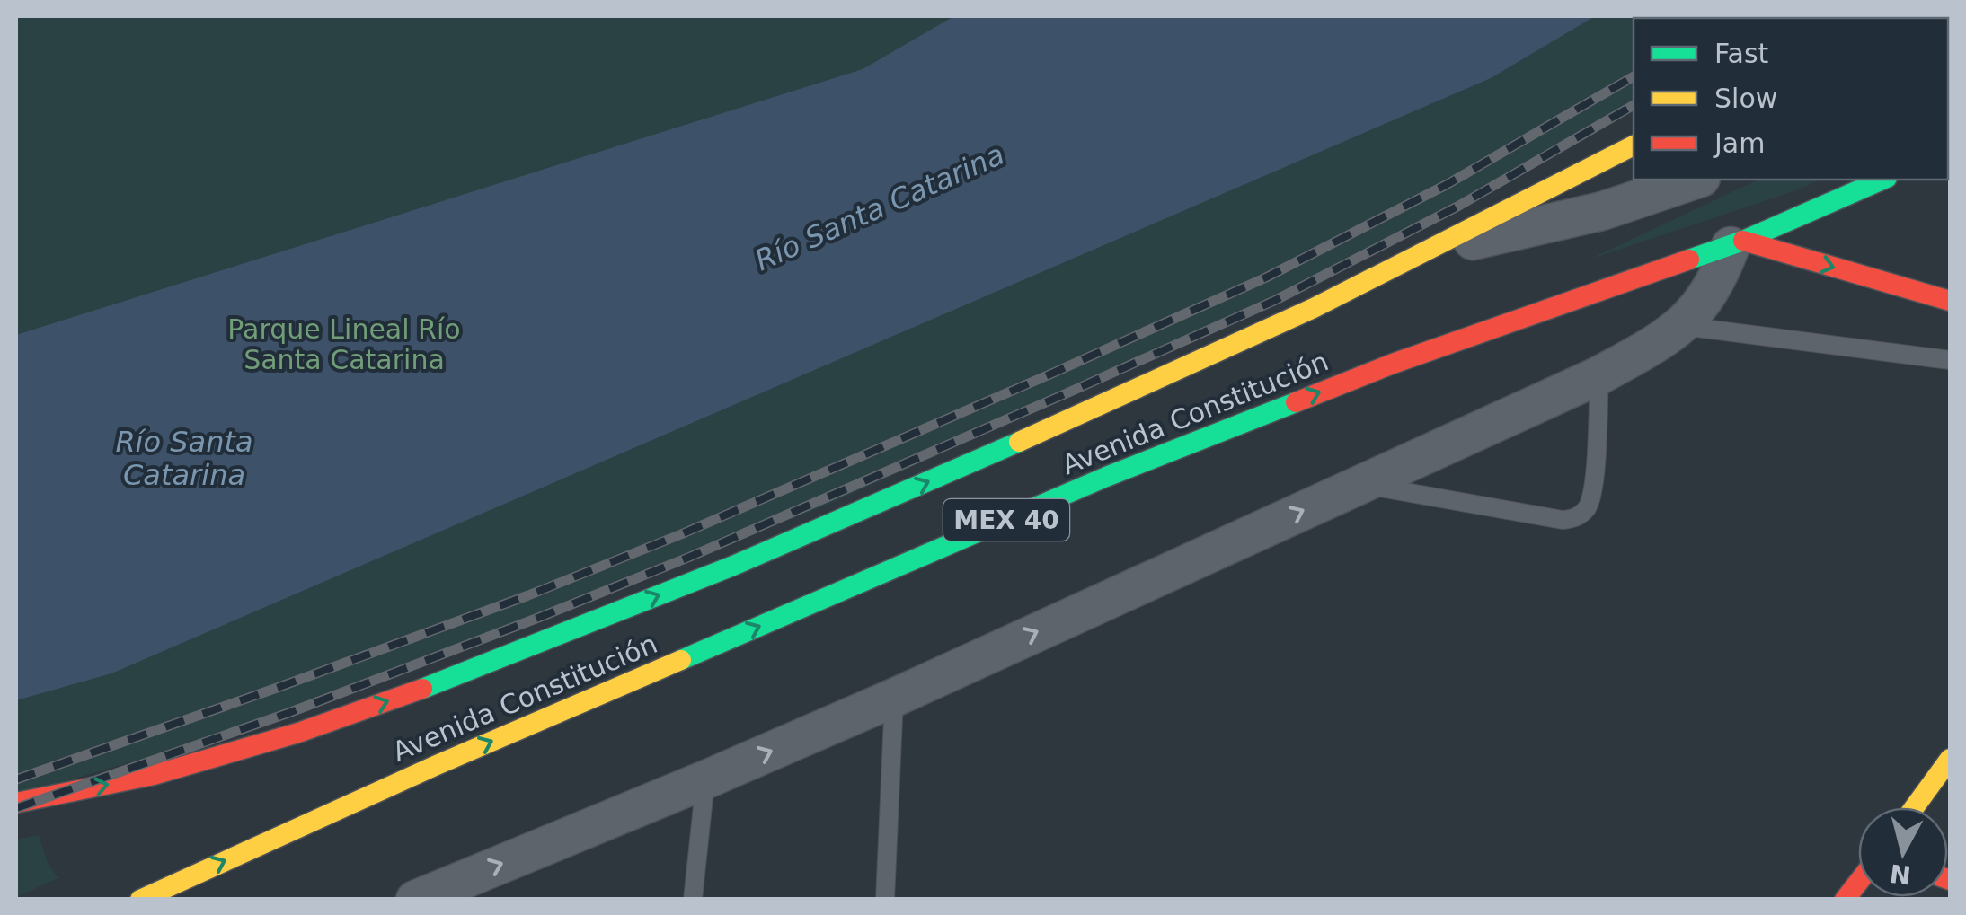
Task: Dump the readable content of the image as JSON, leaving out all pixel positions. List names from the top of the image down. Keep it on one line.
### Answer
{"streets":{"main road":["Avenida Constitución","MEX 40"]},"one_way":["Avenida Constitución"],"water":["Río Santa Catarina"],"parks":["Parque Lineal Río Santa Catarina"],"legend":["Fast","Slow","Jam"],"north":"bottom"}
